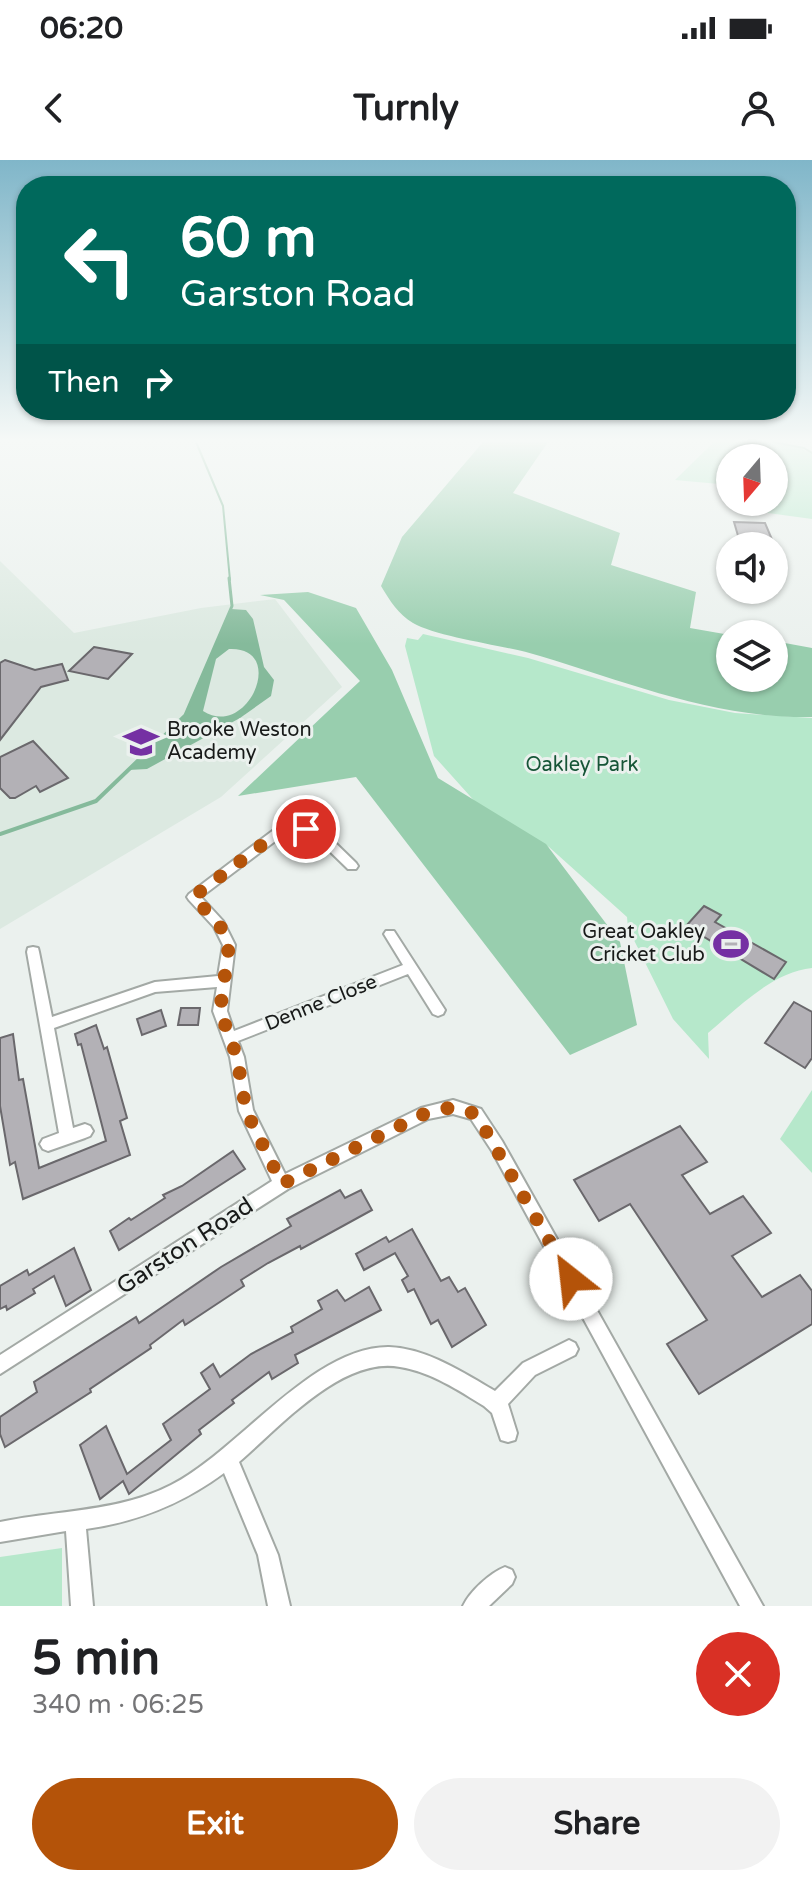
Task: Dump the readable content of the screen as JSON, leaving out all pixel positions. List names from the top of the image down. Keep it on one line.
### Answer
{"streets":{"street":["Denne Close","Garston Road"]},"parks":["Oakley Park"],"places":{"school or university":["Brooke Weston Academy"],"sports":["Great Oakley Cricket Club"]},"north":"bottom","page":{"status":"06:20","header":"Turnly","turn":["60 m","Garston Road"],"then":"Then","heading":["5 min","340 m · 06:25"],"buttons":["Exit","Share"]}}
